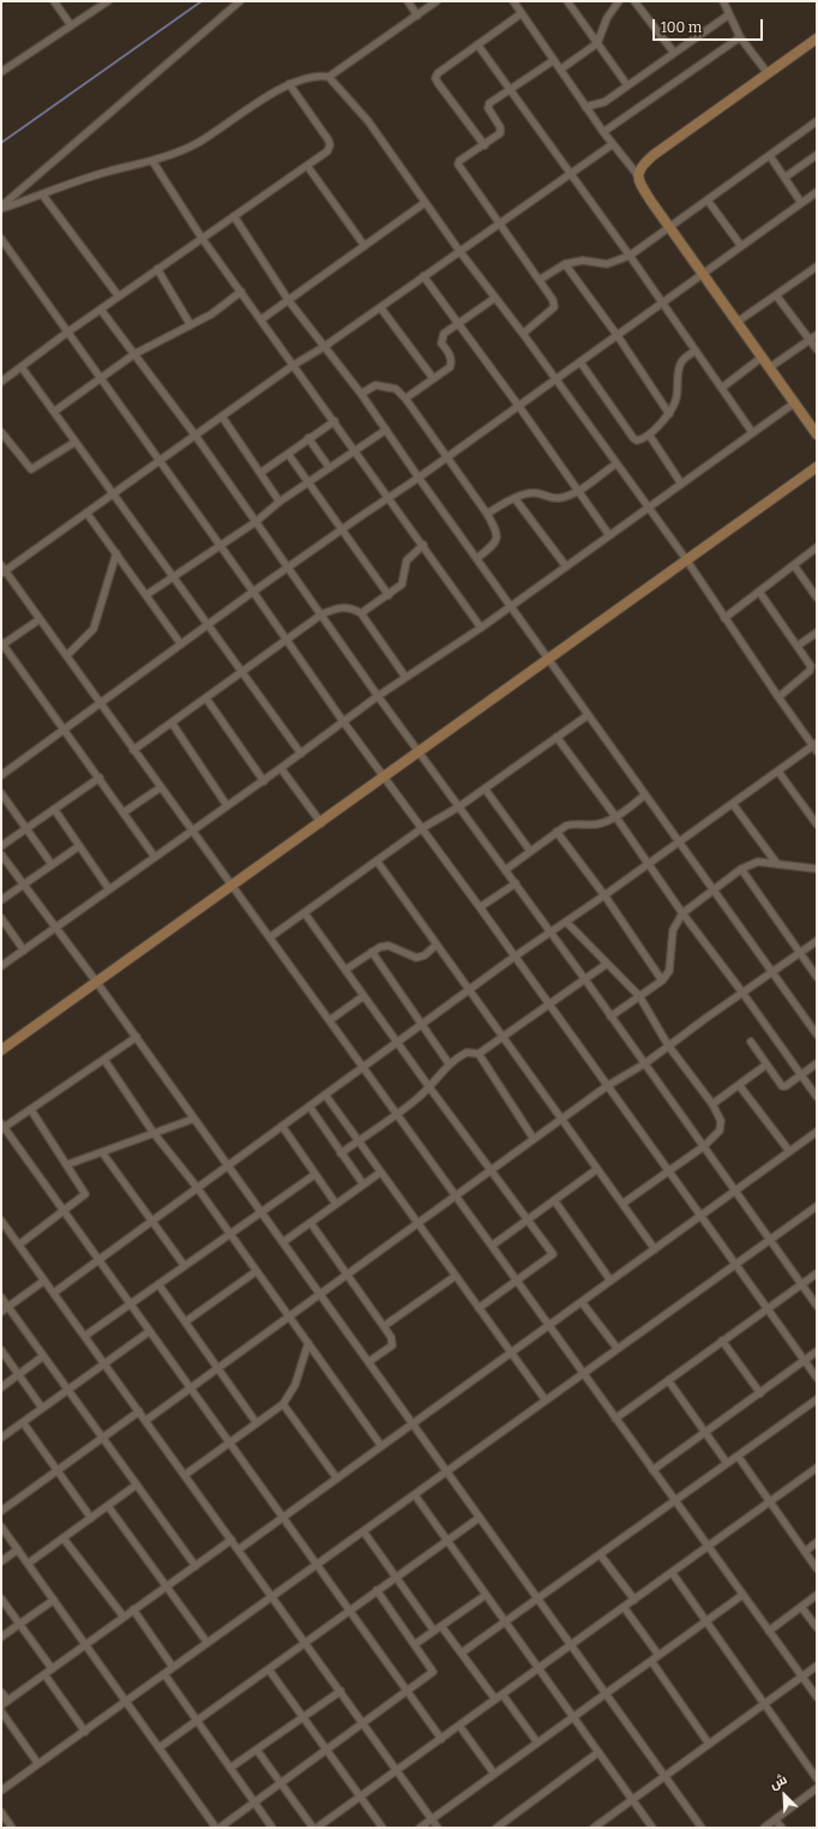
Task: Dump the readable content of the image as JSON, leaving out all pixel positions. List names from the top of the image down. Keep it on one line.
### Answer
{"scale_bar":"100 m","north":"top left"}
